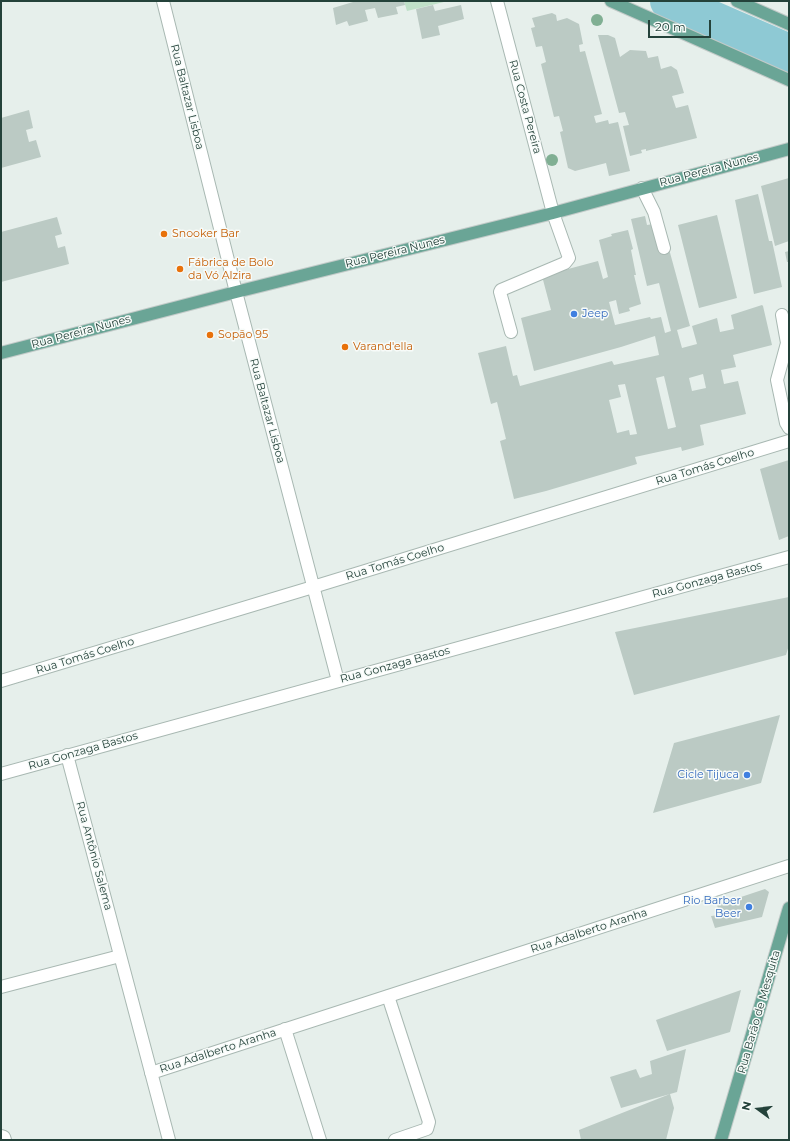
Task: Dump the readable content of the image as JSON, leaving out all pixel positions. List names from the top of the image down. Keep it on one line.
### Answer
{"streets":{"main road":["Rua Pereira Nunes","Rua Barão de Mesquita"],"street":["Rua Baltazar Lisboa","Rua Costa Pereira","Rua Tomás Coelho","Rua Gonzaga Bastos","Rua Antônio Salema","Rua Adalberto Aranha"]},"crossings":[["Rua Baltazar Lisboa","Rua Pereira Nunes"],["Rua Baltazar Lisboa","Rua Tomás Coelho"],["Rua Baltazar Lisboa","Rua Gonzaga Bastos"],["Rua Costa Pereira","Rua Pereira Nunes"],["Rua Gonzaga Bastos","Rua Antônio Salema"],["Rua Antônio Salema","Rua Adalberto Aranha"]],"places":["Snooker Bar","Fábrica de Bolo da Vó Alzira","Jeep","Sopão 95","Varand'ella","Cicle Tijuca","Rio Barber Beer"],"scale_bar":"20 m","north":"left"}
